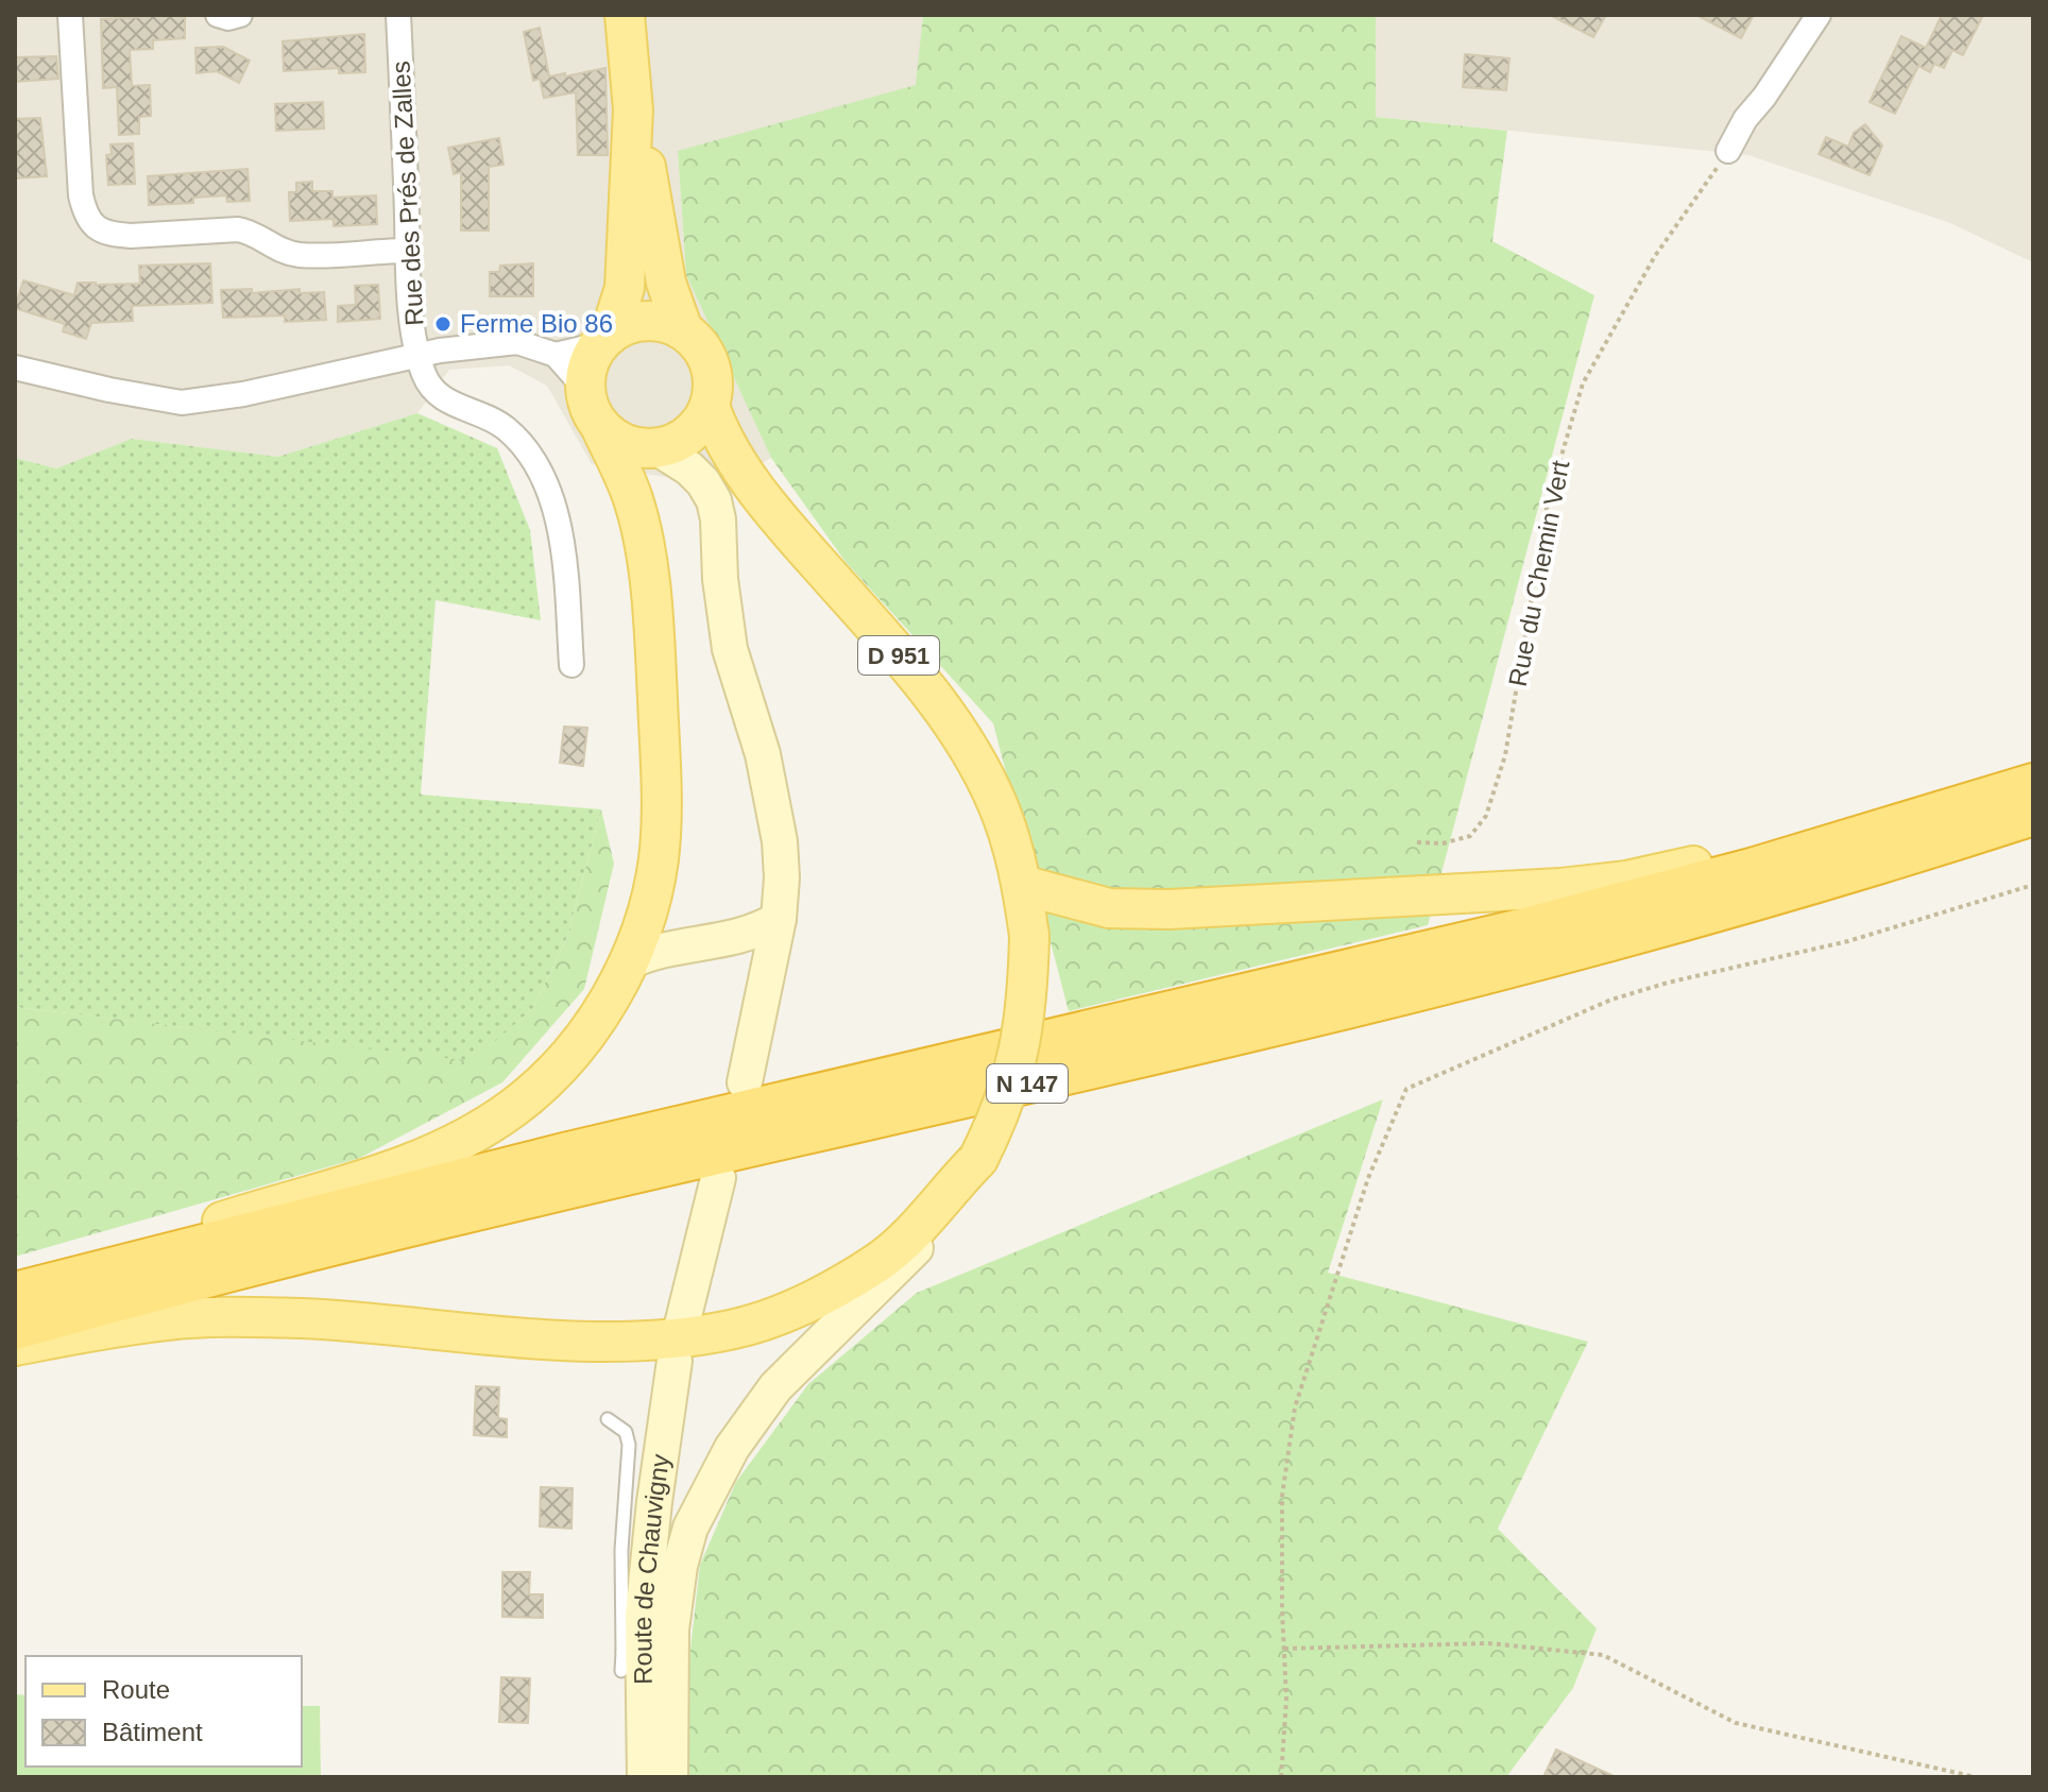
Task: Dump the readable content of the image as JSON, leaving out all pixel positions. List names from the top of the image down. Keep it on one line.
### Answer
{"streets":{"highway":["N 147"],"main road":["D 951","Route de Chauvigny"],"street":["Rue des Prés de Zalles"],"path":["Rue du Chemin Vert"]},"crossings":[["D 951","Route de Chauvigny"]],"places":["Ferme Bio 86"],"legend":["Route","Bâtiment"]}
